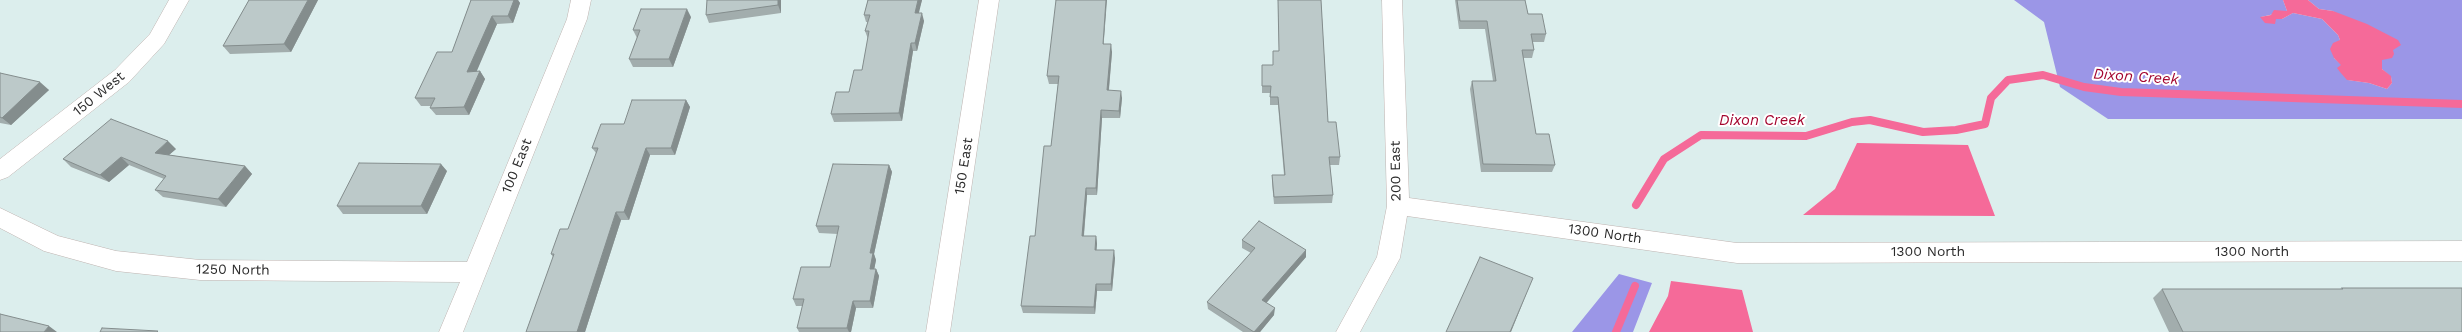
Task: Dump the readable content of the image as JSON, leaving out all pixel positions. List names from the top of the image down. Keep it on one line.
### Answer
{"streets":{"street":["150 West","100 East","150 East","200 East","1300 North","1250 North"]},"crossings":[["100 East","1250 North"],["200 East","1300 North"]],"water":["Dixon Creek"]}
